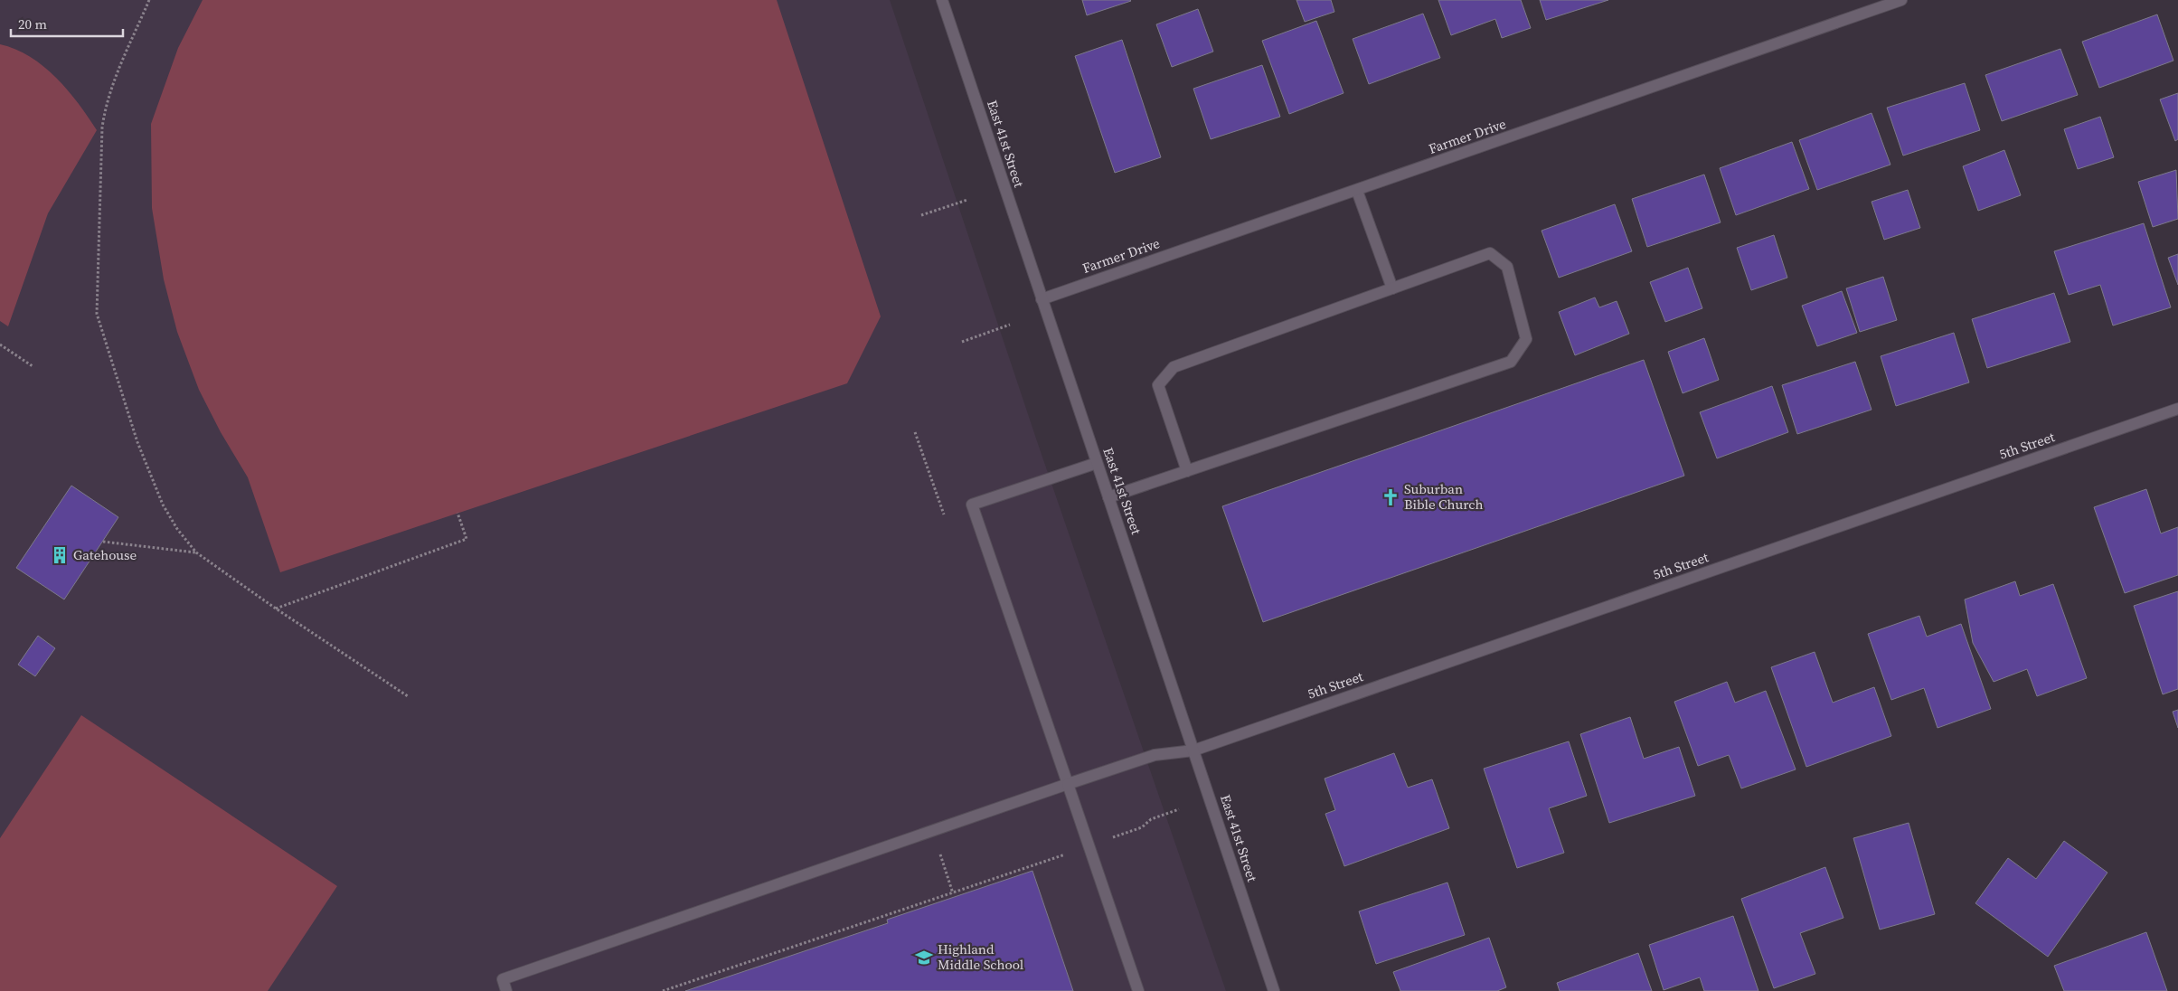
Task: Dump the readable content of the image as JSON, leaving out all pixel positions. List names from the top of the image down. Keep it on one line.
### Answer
{"streets":{"street":["Farmer Drive","East 41st Street","5th Street"]},"crossings":[["Farmer Drive","East 41st Street"],["East 41st Street","5th Street"]],"places":{"church":["Suburban Bible Church"],"building":["Gatehouse"],"school or university":["Highland Middle School"]},"scale_bar":"20 m"}
